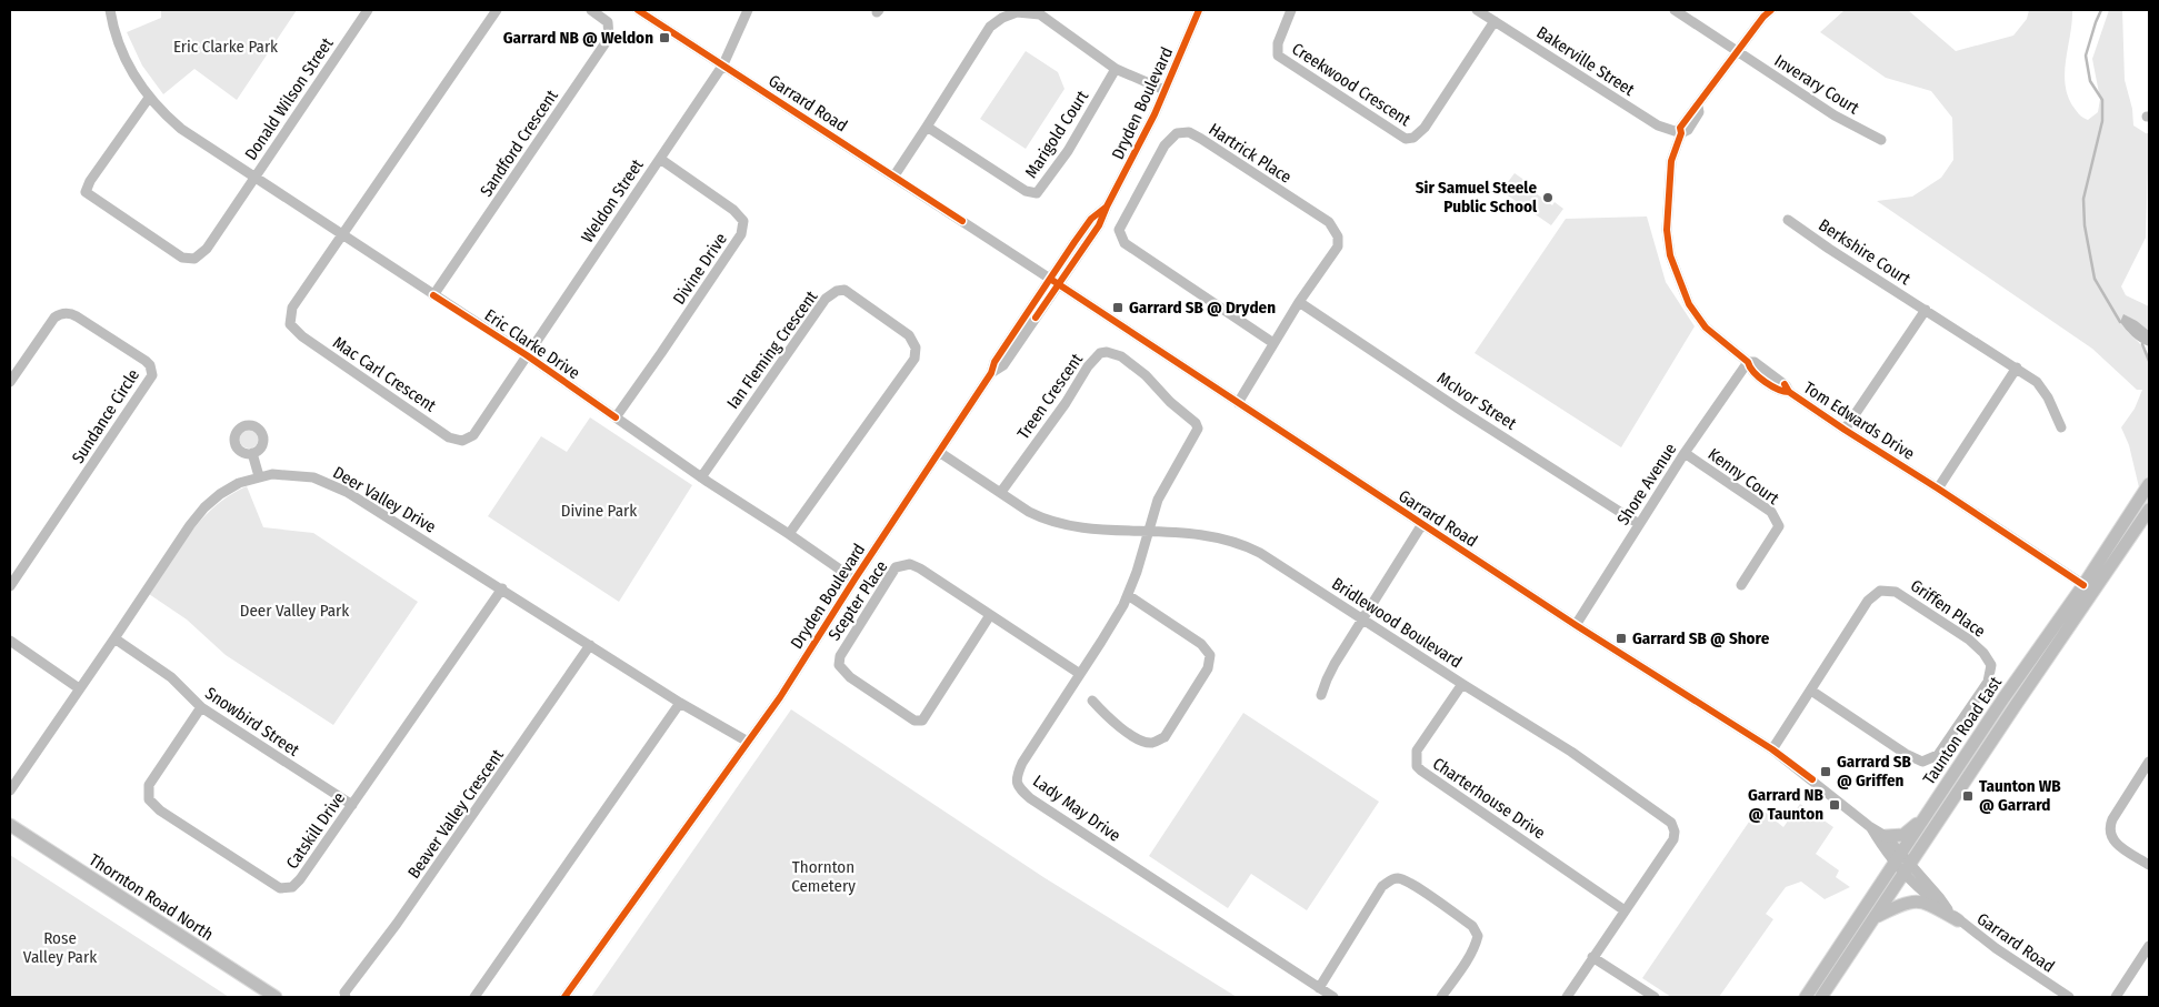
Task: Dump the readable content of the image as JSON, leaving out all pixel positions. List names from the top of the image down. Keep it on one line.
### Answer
{"streets":{"main road":["Taunton Road East","Thornton Road North"],"street":["Bakerville Street","Creekwood Crescent","Inverary Court","Donald Wilson Street","Garrard Road","Dryden Boulevard","Marigold Court","Sandford Crescent","Hartrick Place","Weldon Street","Berkshire Court","Divine Drive","Eric Clarke Drive","Ian Fleming Crescent","Mac Carl Crescent","Treen Crescent","McIvor Street","Sundance Circle","Tom Edwards Drive","Kenny Court","Shore Avenue","Deer Valley Drive","Scepter Place","Griffen Place","Bridlewood Boulevard","Snowbird Street","Charterhouse Drive","Lady May Drive","Beaver Valley Crescent","Catskill Drive"]},"crossings":[["Bakerville Street","Creekwood Crescent"],["Bakerville Street","Tom Edwards Drive"],["Inverary Court","Tom Edwards Drive"],["Donald Wilson Street","Eric Clarke Drive"],["Garrard Road","Dryden Boulevard"],["Garrard Road","Hartrick Place"],["Garrard Road","Weldon Street"],["Garrard Road","Shore Avenue"],["Garrard Road","Griffen Place"],["Garrard Road","Taunton Road East"],["Dryden Boulevard","Eric Clarke Drive"],["Dryden Boulevard","Deer Valley Drive"],["Dryden Boulevard","Bridlewood Boulevard"],["Sandford Crescent","Eric Clarke Drive"],["Hartrick Place","McIvor Street"],["Weldon Street","Divine Drive"],["Weldon Street","Eric Clarke Drive"],["Weldon Street","Mac Carl Crescent"],["Divine Drive","Eric Clarke Drive"],["Eric Clarke Drive","Ian Fleming Crescent"],["Eric Clarke Drive","Mac Carl Crescent"],["Treen Crescent","Bridlewood Boulevard"],["Treen Crescent","Lady May Drive"],["McIvor Street","Shore Avenue"],["Tom Edwards Drive","Shore Avenue"],["Tom Edwards Drive","Taunton Road East"],["Kenny Court","Shore Avenue"],["Deer Valley Drive","Snowbird Street"],["Deer Valley Drive","Beaver Valley Crescent"],["Deer Valley Drive","Catskill Drive"],["Scepter Place","Lady May Drive"],["Bridlewood Boulevard","Charterhouse Drive"],["Bridlewood Boulevard","Lady May Drive"],["Snowbird Street","Catskill Drive"]],"parks":["Eric Clarke Park","Divine Park","Deer Valley Park","Thornton Cemetery","Rose Valley Park"],"places":{"transit":["Garrard NB @ Weldon","Garrard SB @ Dryden","Garrard SB @ Shore","Garrard SB @ Griffen","Taunton WB @ Garrard","Garrard NB @ Taunton"],"other":["Sir Samuel Steele Public School"]}}
